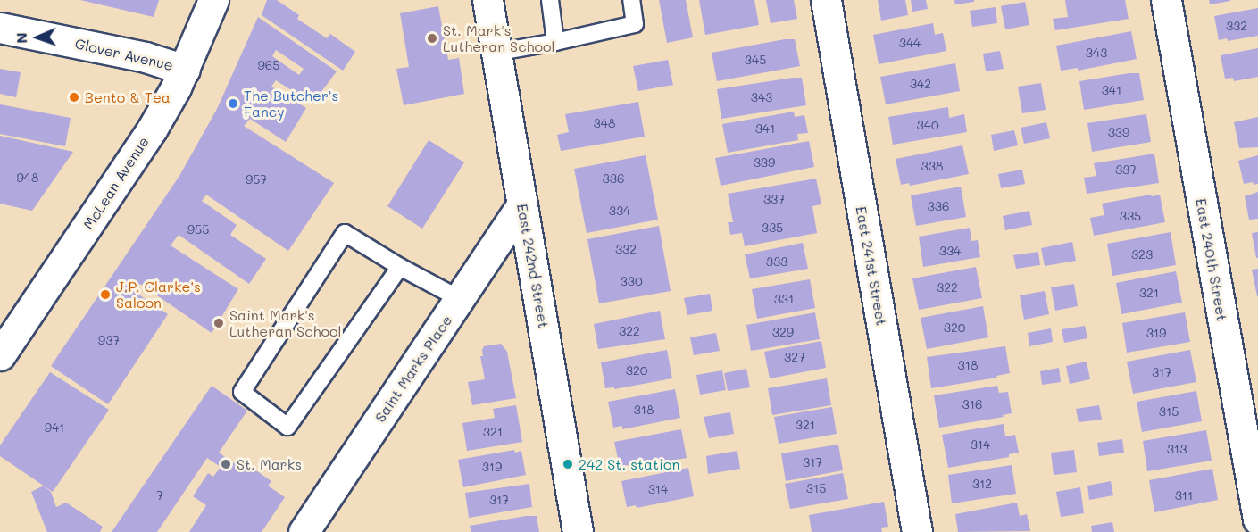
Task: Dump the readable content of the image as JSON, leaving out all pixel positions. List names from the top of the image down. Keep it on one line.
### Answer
{"streets":{"street":["Glover Avenue","McLean Avenue","East 240th Street","East 242nd Street","East 241st Street","Saint Marks Place"]},"crossings":[["Glover Avenue","McLean Avenue"],["East 242nd Street","Saint Marks Place"]],"places":["St. Mark's Lutheran School","Bento & Tea","The Butcher's Fancy","J.P. Clarke's Saloon","Saint Mark's Lutheran School","St. Marks","242 St. station"],"house_numbers":["332","344","343","345","965","342","341","343","348","340","341","339","339","338","337","948","336","957","337","336","334","335","335","955","332","334","323","333","330","322","321","331","320","322","329","319","937","327","318","320","317","316","318","315","321","941","321","314","313","317","319","312","315","314","7","311","317"],"north":"left"}
